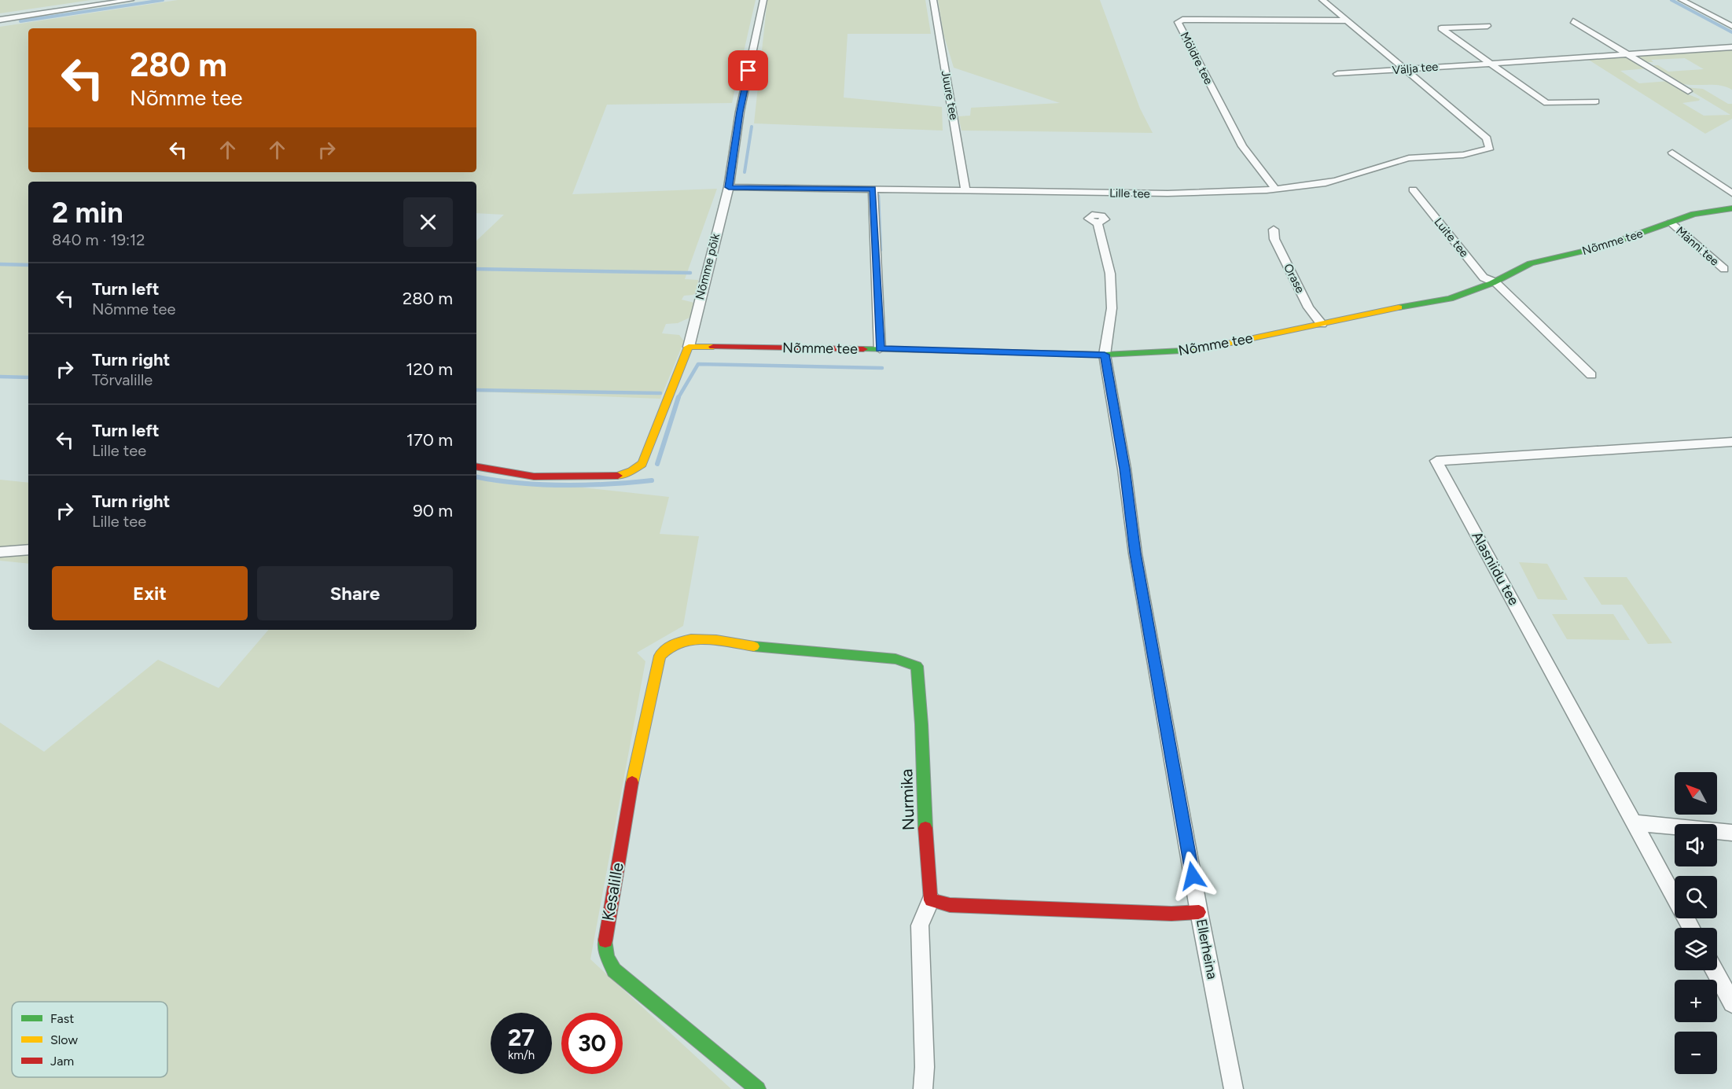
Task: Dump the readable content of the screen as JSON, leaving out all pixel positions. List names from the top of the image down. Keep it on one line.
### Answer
{"streets":{"street":["Möldre tee","Välja tee","Juure tee","Lille tee","Luite tee","Nõmme tee","Männi tee","Nõmme põik","Orase","Alasniidu tee","Nurmika","Kesalille","Ellerheina"]},"crossings":[["Möldre tee","Lille tee"],["Välja tee","Lille tee"],["Juure tee","Lille tee"],["Lille tee","Nõmme põik"],["Luite tee","Nõmme tee"],["Nõmme tee","Männi tee"],["Nõmme tee","Nõmme põik"],["Nõmme tee","Orase"],["Nõmme tee","Ellerheina"],["Nurmika","Kesalille"]],"legend":["Fast","Slow","Jam"],"north":"top left","page":{"turn":["280 m","Nõmme tee"],"heading":["2 min","840 m · 19:12"],"list":[{"name":"Turn left","note":"Nõmme tee","value":"280 m"},{"name":"Turn right","note":"Tõrvalille","value":"120 m"},{"name":"Turn left","note":"Lille tee","value":"170 m"},{"name":"Turn right","note":"Lille tee","value":"90 m"}],"buttons":["Exit","Share"],"map_buttons":["+","−"],"speed":"27 km/h","limit":"30"}}
